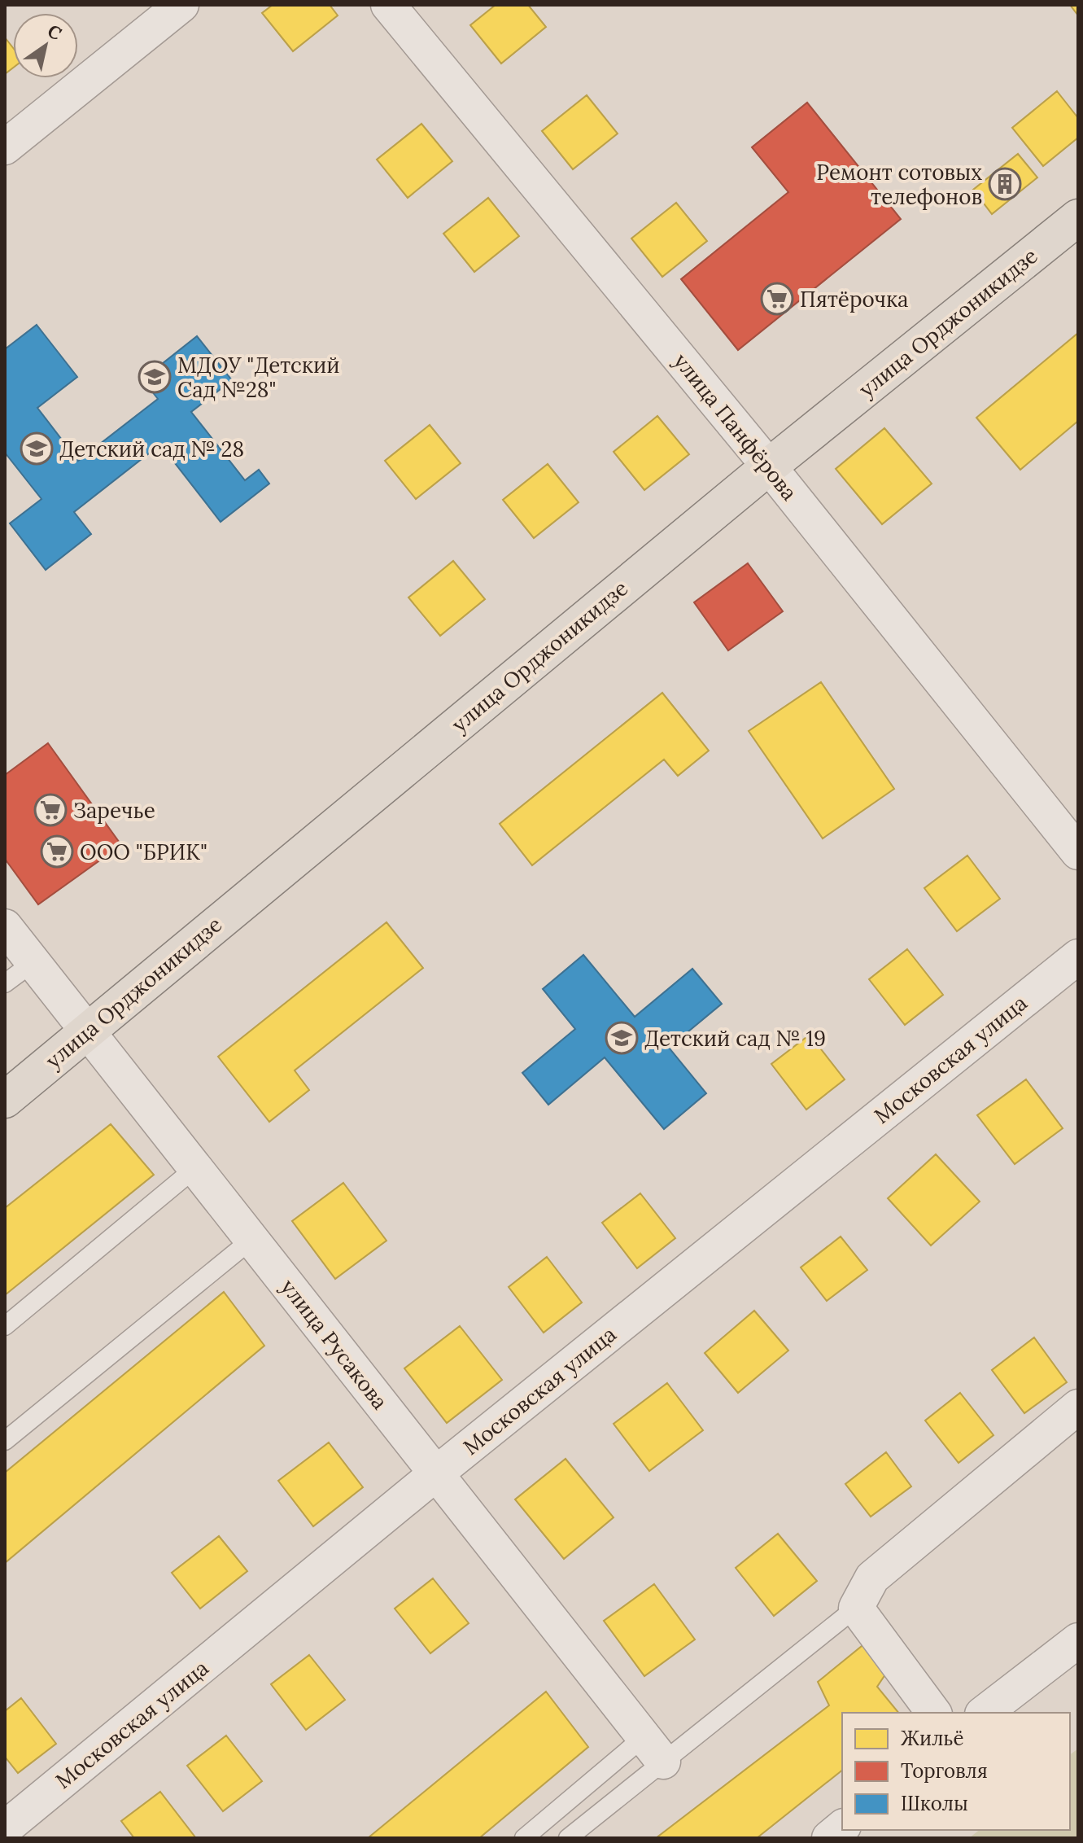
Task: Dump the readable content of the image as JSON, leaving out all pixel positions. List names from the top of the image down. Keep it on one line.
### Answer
{"streets":{"main road":["улица Орджоникидзе"],"street":["улица Панфёрова","Московская улица","улица Русакова"]},"crossings":[["улица Орджоникидзе","улица Панфёрова"],["улица Орджоникидзе","улица Русакова"],["Московская улица","улица Русакова"]],"places":{"building":["Ремонт сотовых телефонов"],"supermarket":["Пятёрочка","Заречье","ООО \"БРИК\""],"school or university":["МДОУ \"Детский Сад №28\"","Детский сад № 28","Детский сад № 19"]},"legend":["Жильё","Торговля","Школы"],"north":"top right"}
